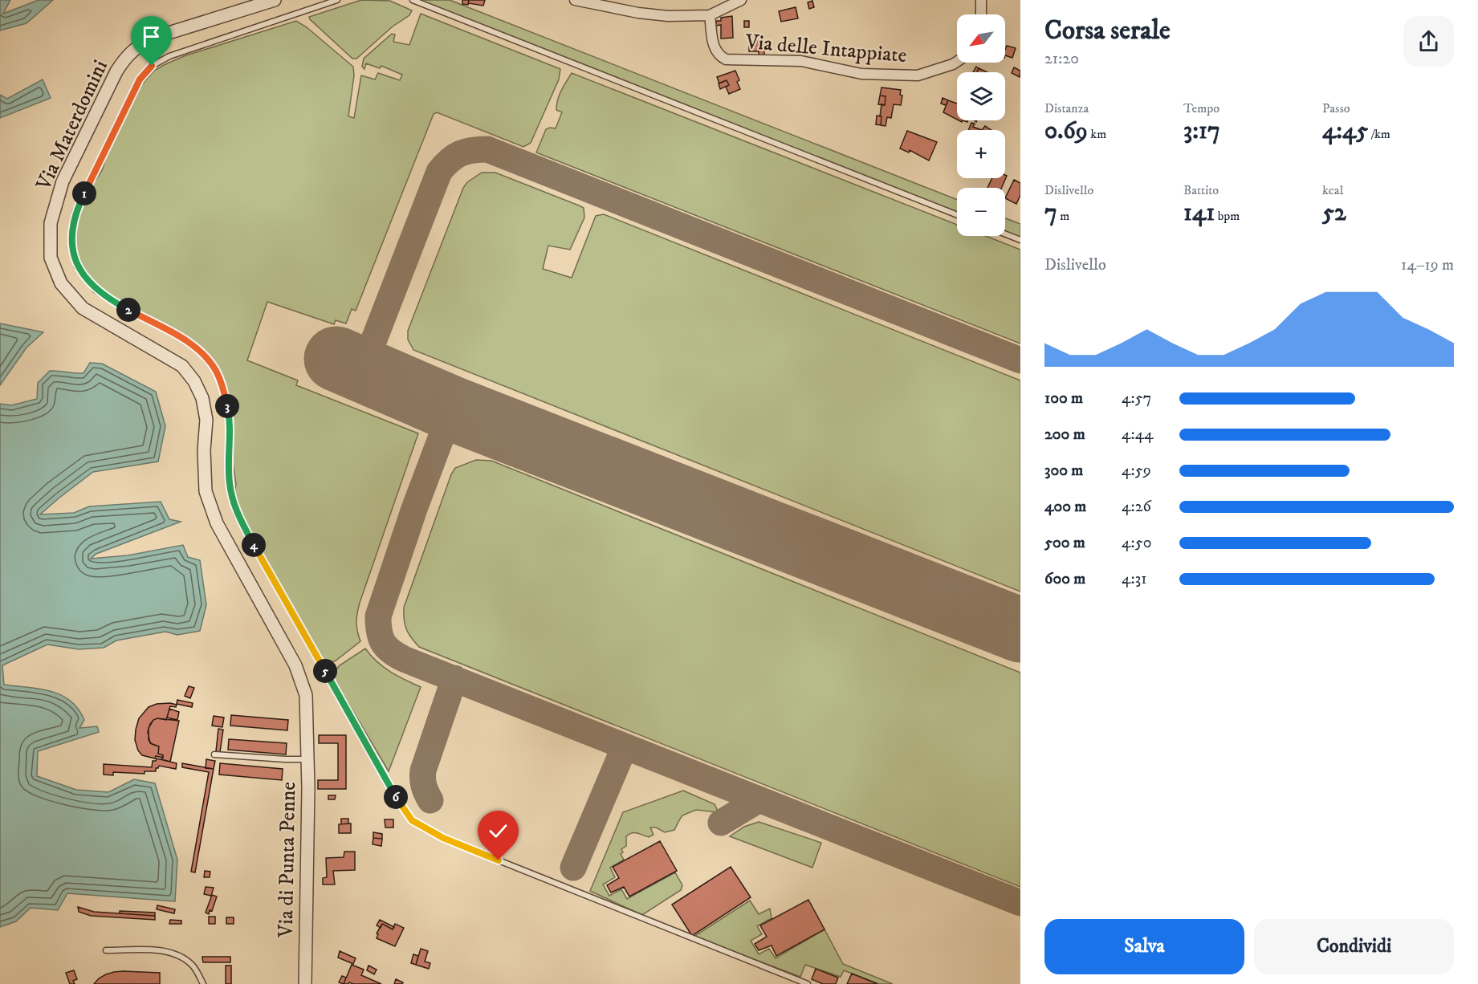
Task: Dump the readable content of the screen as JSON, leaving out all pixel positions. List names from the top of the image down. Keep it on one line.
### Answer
{"streets":{"street":["Via delle Intappiate","Via Materdomini","Via di Punta Penne"]},"crossings":[["Via Materdomini","Via di Punta Penne"]],"north":"bottom left","page":{"heading":["Corsa serale","21:20"],"map_buttons":["+","−"],"stats":[["Distanza","0.69 km"],["Tempo","3:17"],["Passo","4:45 /km"],["Dislivello","7 m"],["Battito","141 bpm"],["kcal","52"]],"pins":["1","2","3","4","5","6"],"chart":["Dislivello","14–19 m"],"list":[{"name":"100 m","note":"4:57"},{"name":"200 m","note":"4:44"},{"name":"300 m","note":"4:59"},{"name":"400 m","note":"4:26"},{"name":"500 m","note":"4:50"},{"name":"600 m","note":"4:31"}],"buttons":["Salva","Condividi"]}}
